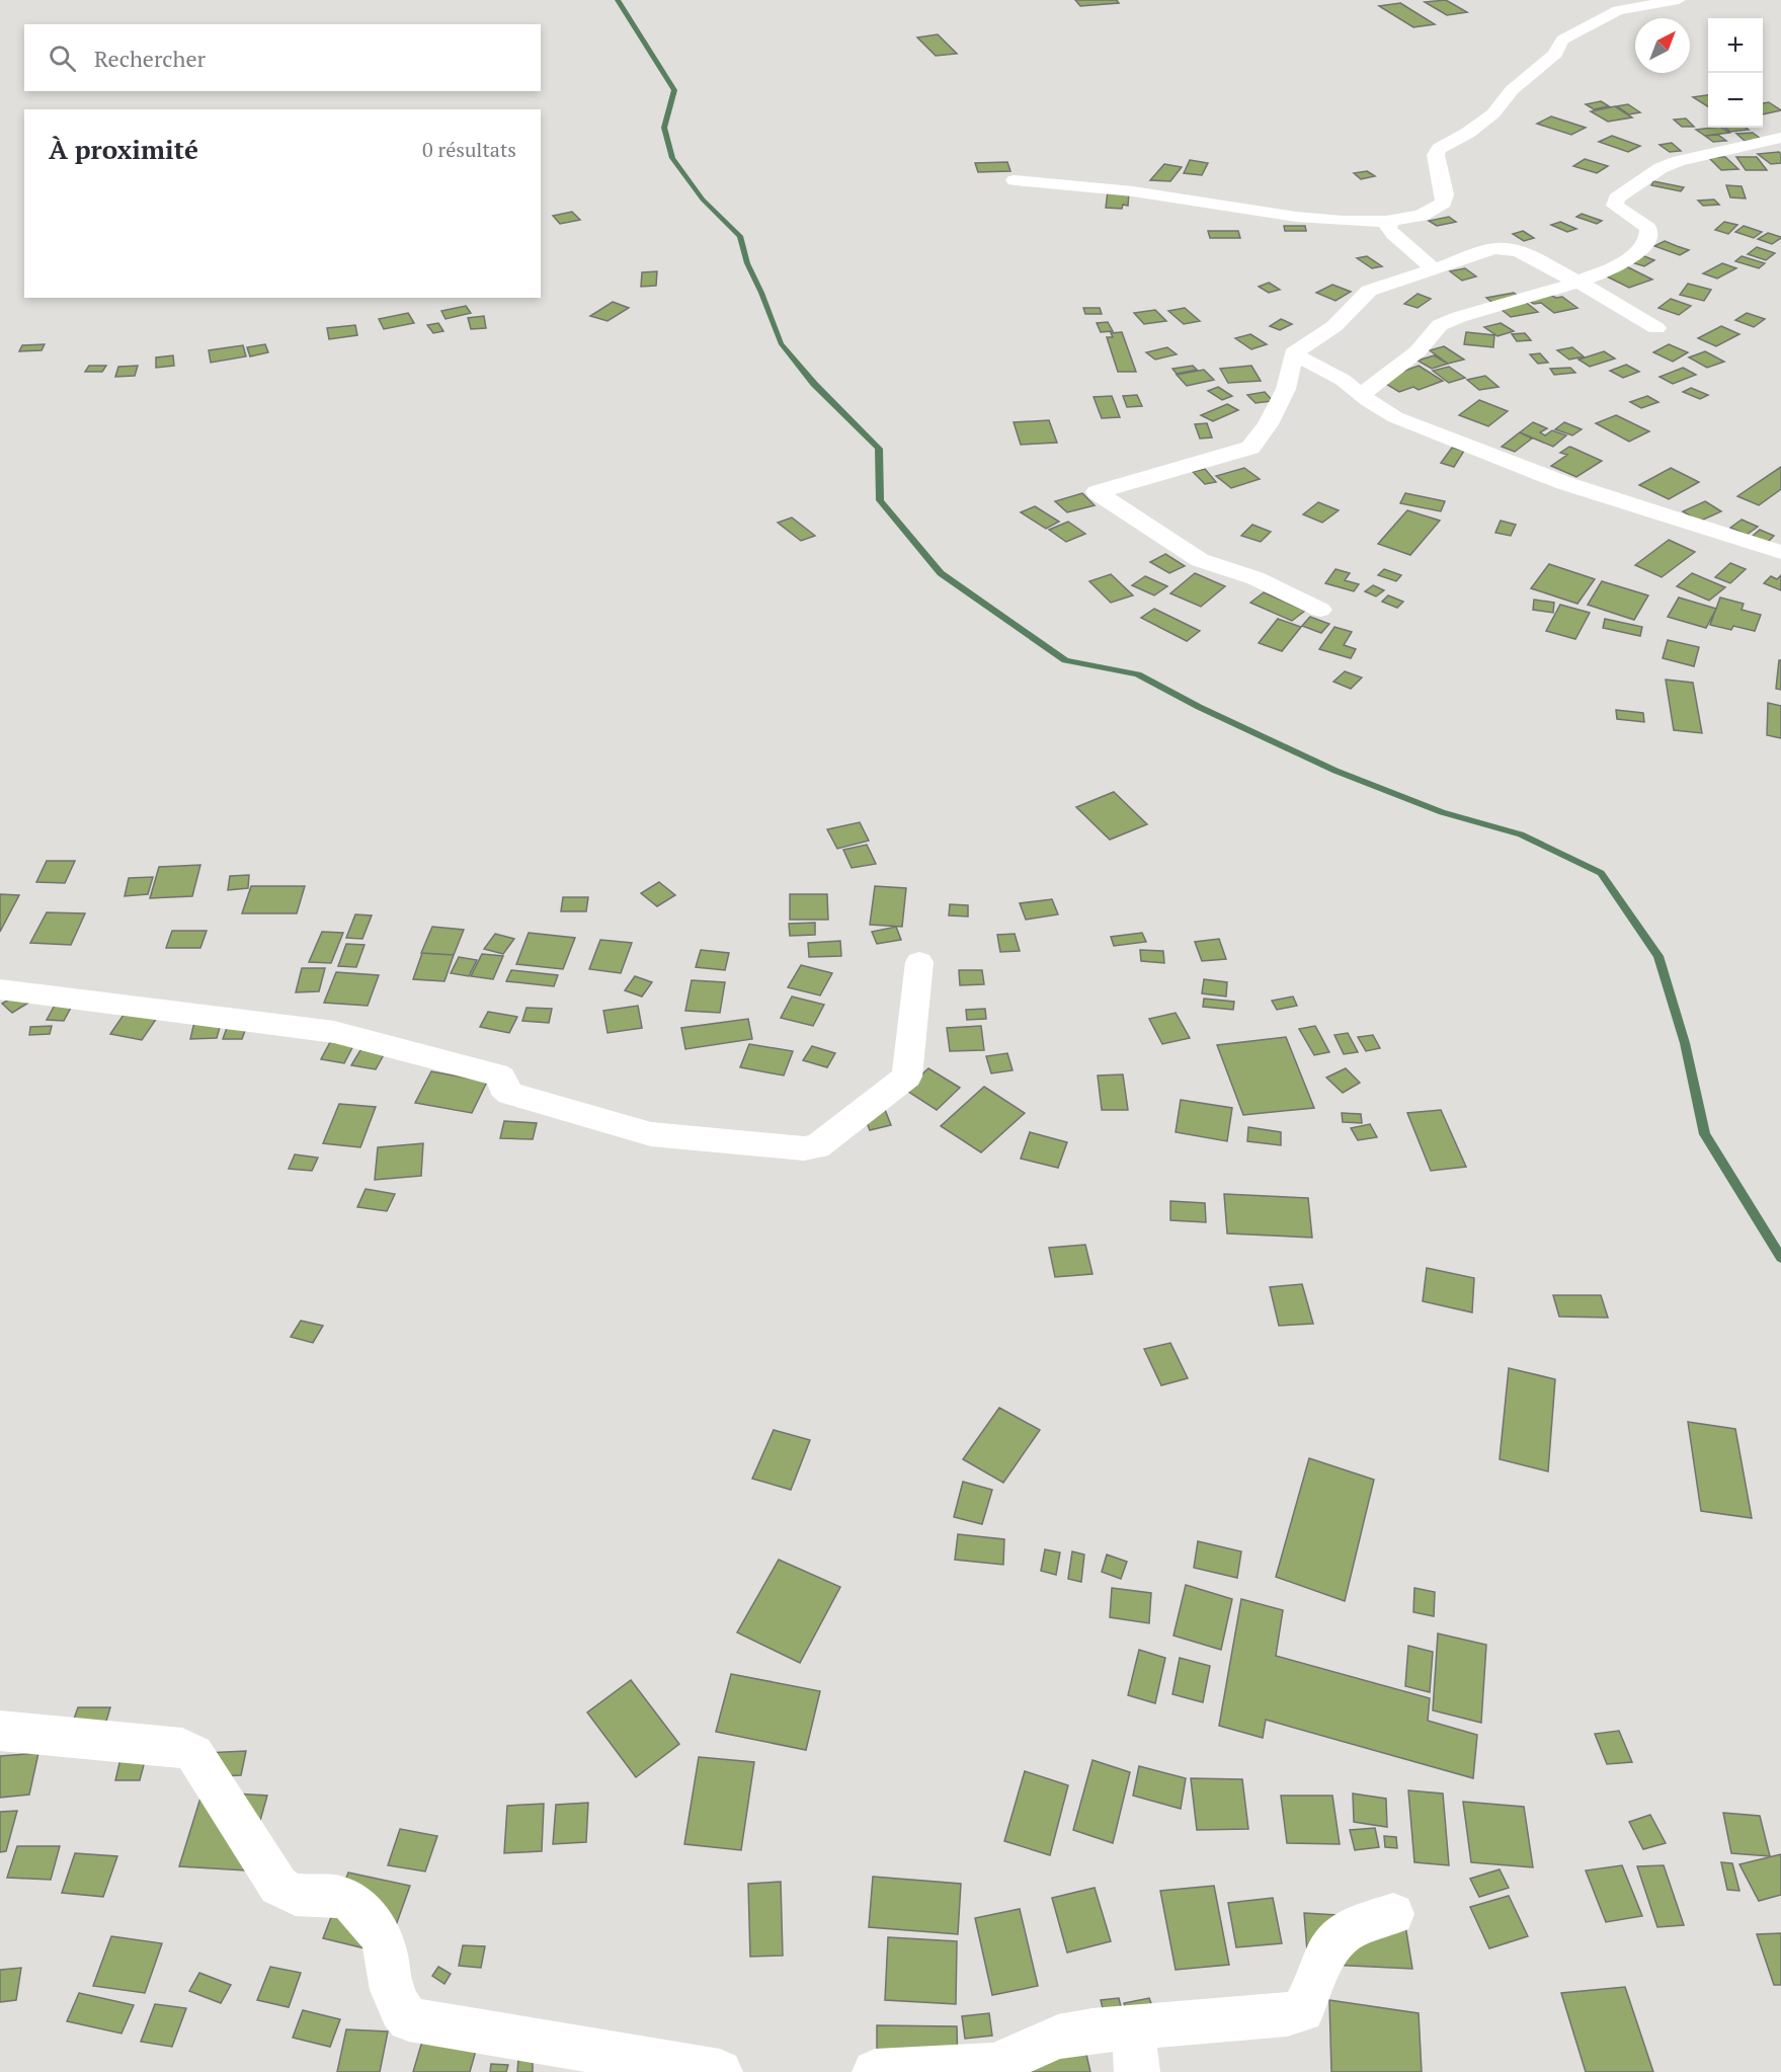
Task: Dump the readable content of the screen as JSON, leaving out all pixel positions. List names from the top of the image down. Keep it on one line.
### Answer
{"north":"top right","page":{"map_buttons":["+","−"],"search":"Rechercher","heading":["À proximité","0 résultats"]}}
